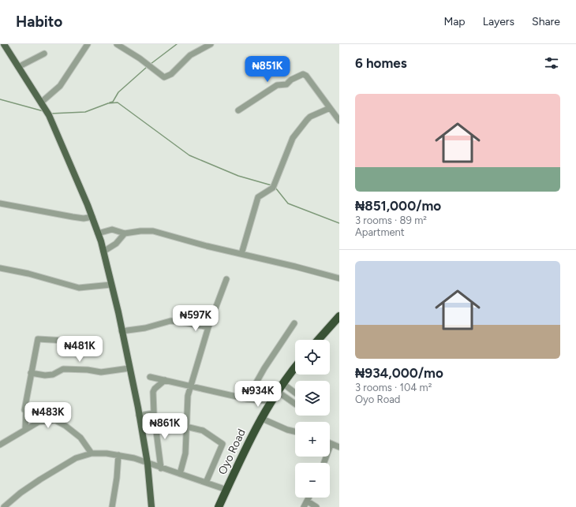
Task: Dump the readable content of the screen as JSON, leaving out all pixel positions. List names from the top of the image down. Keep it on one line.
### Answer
{"streets":{"highway":["Oyo Road"]},"page":{"header":"Habito","nav":["Map","Layers","Share"],"heading":"6 homes","price":["₦851K","₦597K","₦481K","₦934K","₦483K","₦861K"],"list":[{"name":"₦851,000/mo","note":"3 rooms · 89 m² · Apartment"},{"name":"₦934,000/mo","note":"3 rooms · 104 m² · Oyo Road"}],"map_buttons":["+","−"]}}
